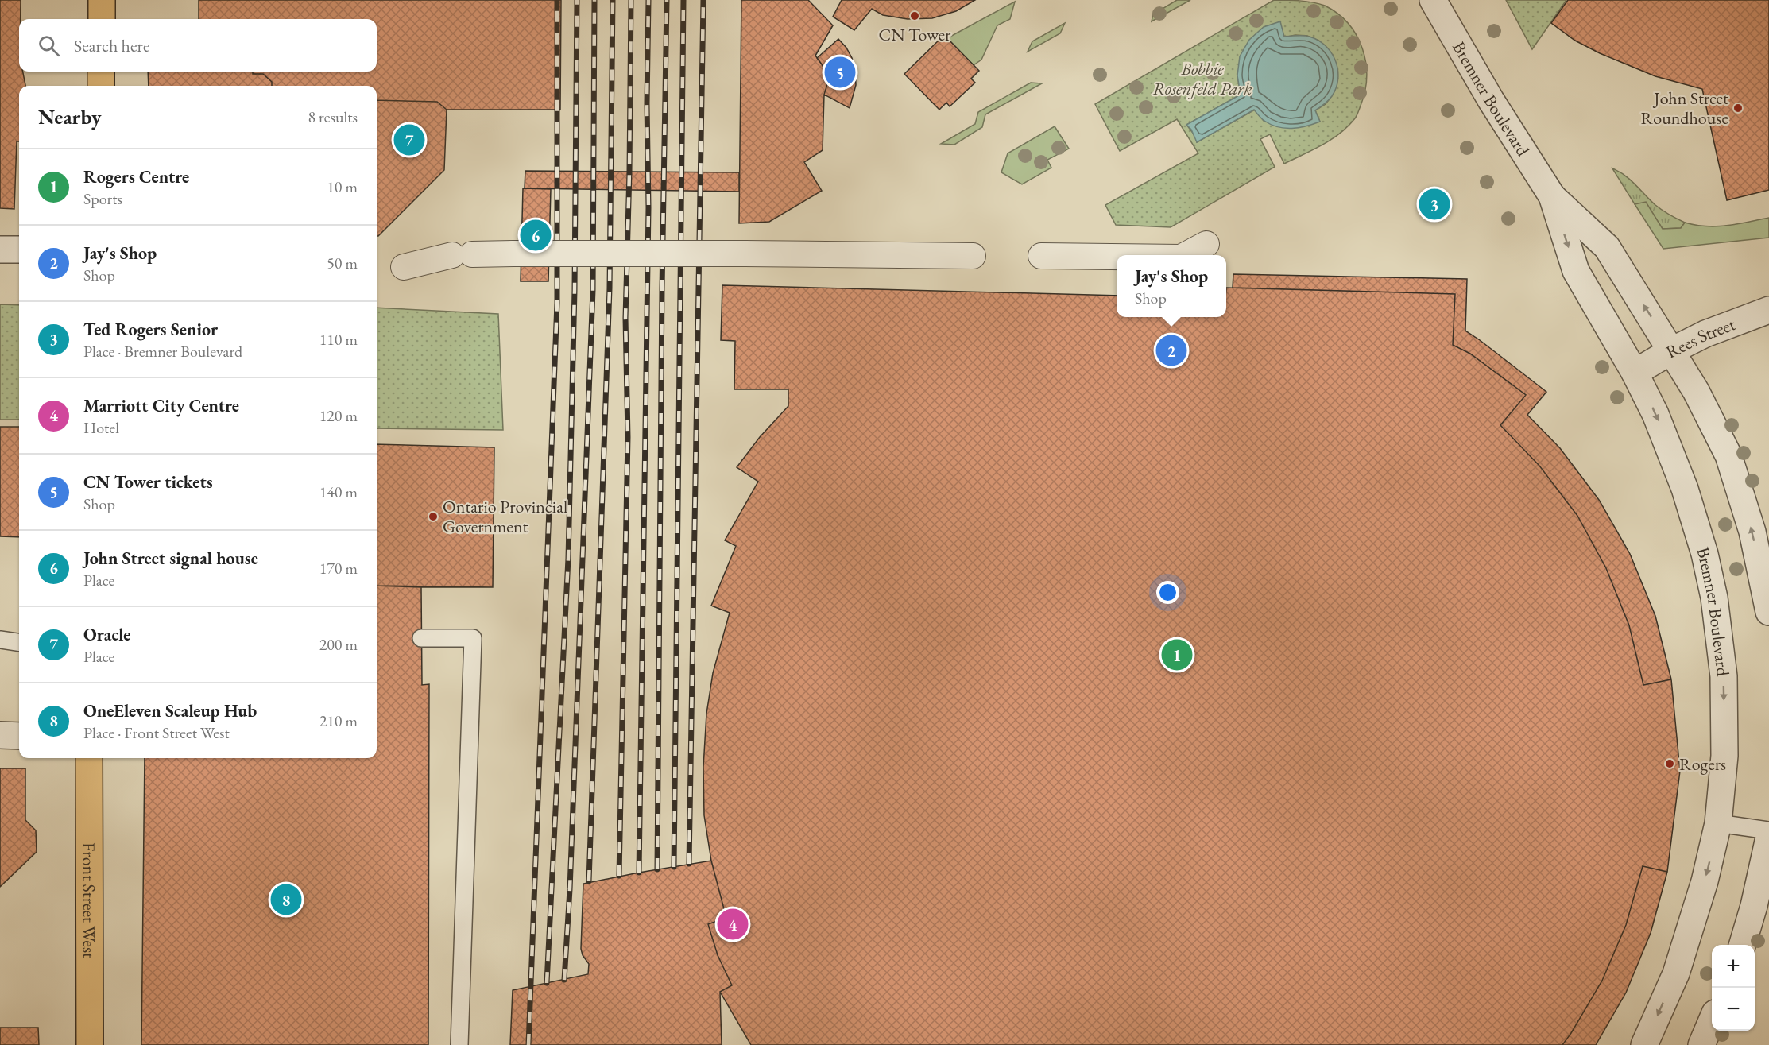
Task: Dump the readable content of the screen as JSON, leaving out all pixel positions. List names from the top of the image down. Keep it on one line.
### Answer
{"streets":{"main road":["Front Street West"],"street":["Bremner Boulevard","Rees Street"]},"crossings":[["Bremner Boulevard","Rees Street"]],"parks":["Bobbie Rosenfeld Park"],"places":["CN Tower","John Street Roundhouse","Ontario Provincial Government","Rogers"],"page":{"search":"Search here","pins":["5","7","3","6","2","1","8","4"],"heading":["Nearby","8 results"],"list":[{"mark":"1","name":"Rogers Centre","note":"Sports","value":"10 m"},{"mark":"2","name":"Jay's Shop","note":"Shop","value":"50 m"},{"mark":"3","name":"Ted Rogers Senior","note":"Place · Bremner Boulevard","value":"110 m"},{"mark":"4","name":"Marriott City Centre","note":"Hotel","value":"120 m"},{"mark":"5","name":"CN Tower tickets","note":"Shop","value":"140 m"},{"mark":"6","name":"John Street signal house","note":"Place","value":"170 m"},{"mark":"7","name":"Oracle","note":"Place","value":"200 m"},{"mark":"8","name":"OneEleven Scaleup Hub","note":"Place · Front Street West","value":"210 m"}],"popup":["Jay's Shop","Shop"],"map_buttons":["+","−"]}}
